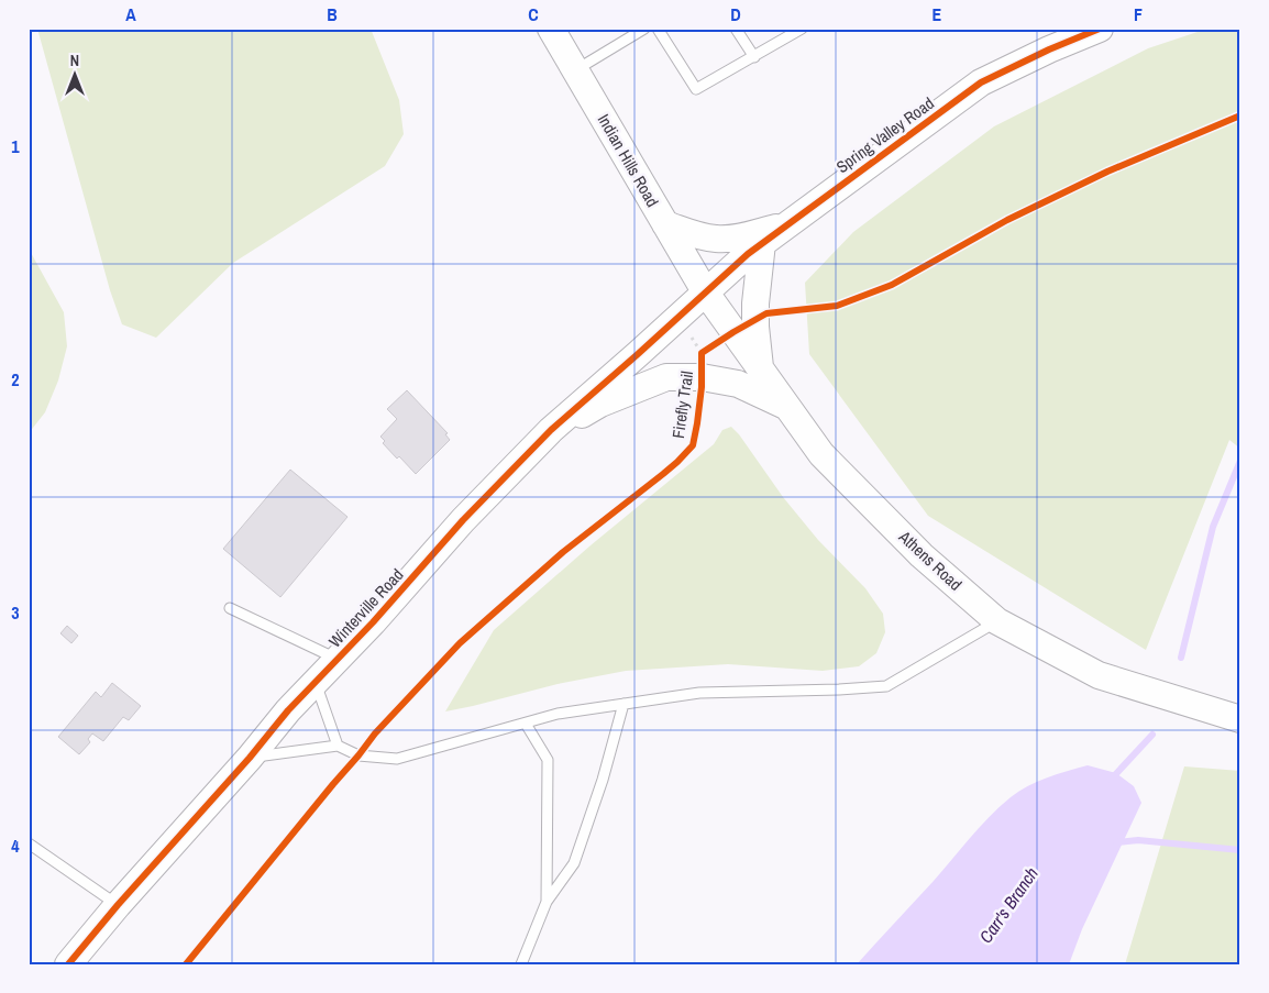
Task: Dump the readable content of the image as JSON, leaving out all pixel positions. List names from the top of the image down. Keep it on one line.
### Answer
{"streets":{"street":["Spring Valley Road","Indian Hills Road","Athens Road","Winterville Road"],"cycle path":["Firefly Trail"]},"crossings":[["Spring Valley Road","Indian Hills Road"],["Spring Valley Road","Athens Road"],["Spring Valley Road","Winterville Road"],["Indian Hills Road","Athens Road"],["Indian Hills Road","Winterville Road"],["Firefly Trail","Athens Road"],["Athens Road","Winterville Road"]],"water":["Carr's Branch"],"north":"top","grid":{"columns":["A","B","C","D","E","F"],"rows":["1","2","3","4"]}}
